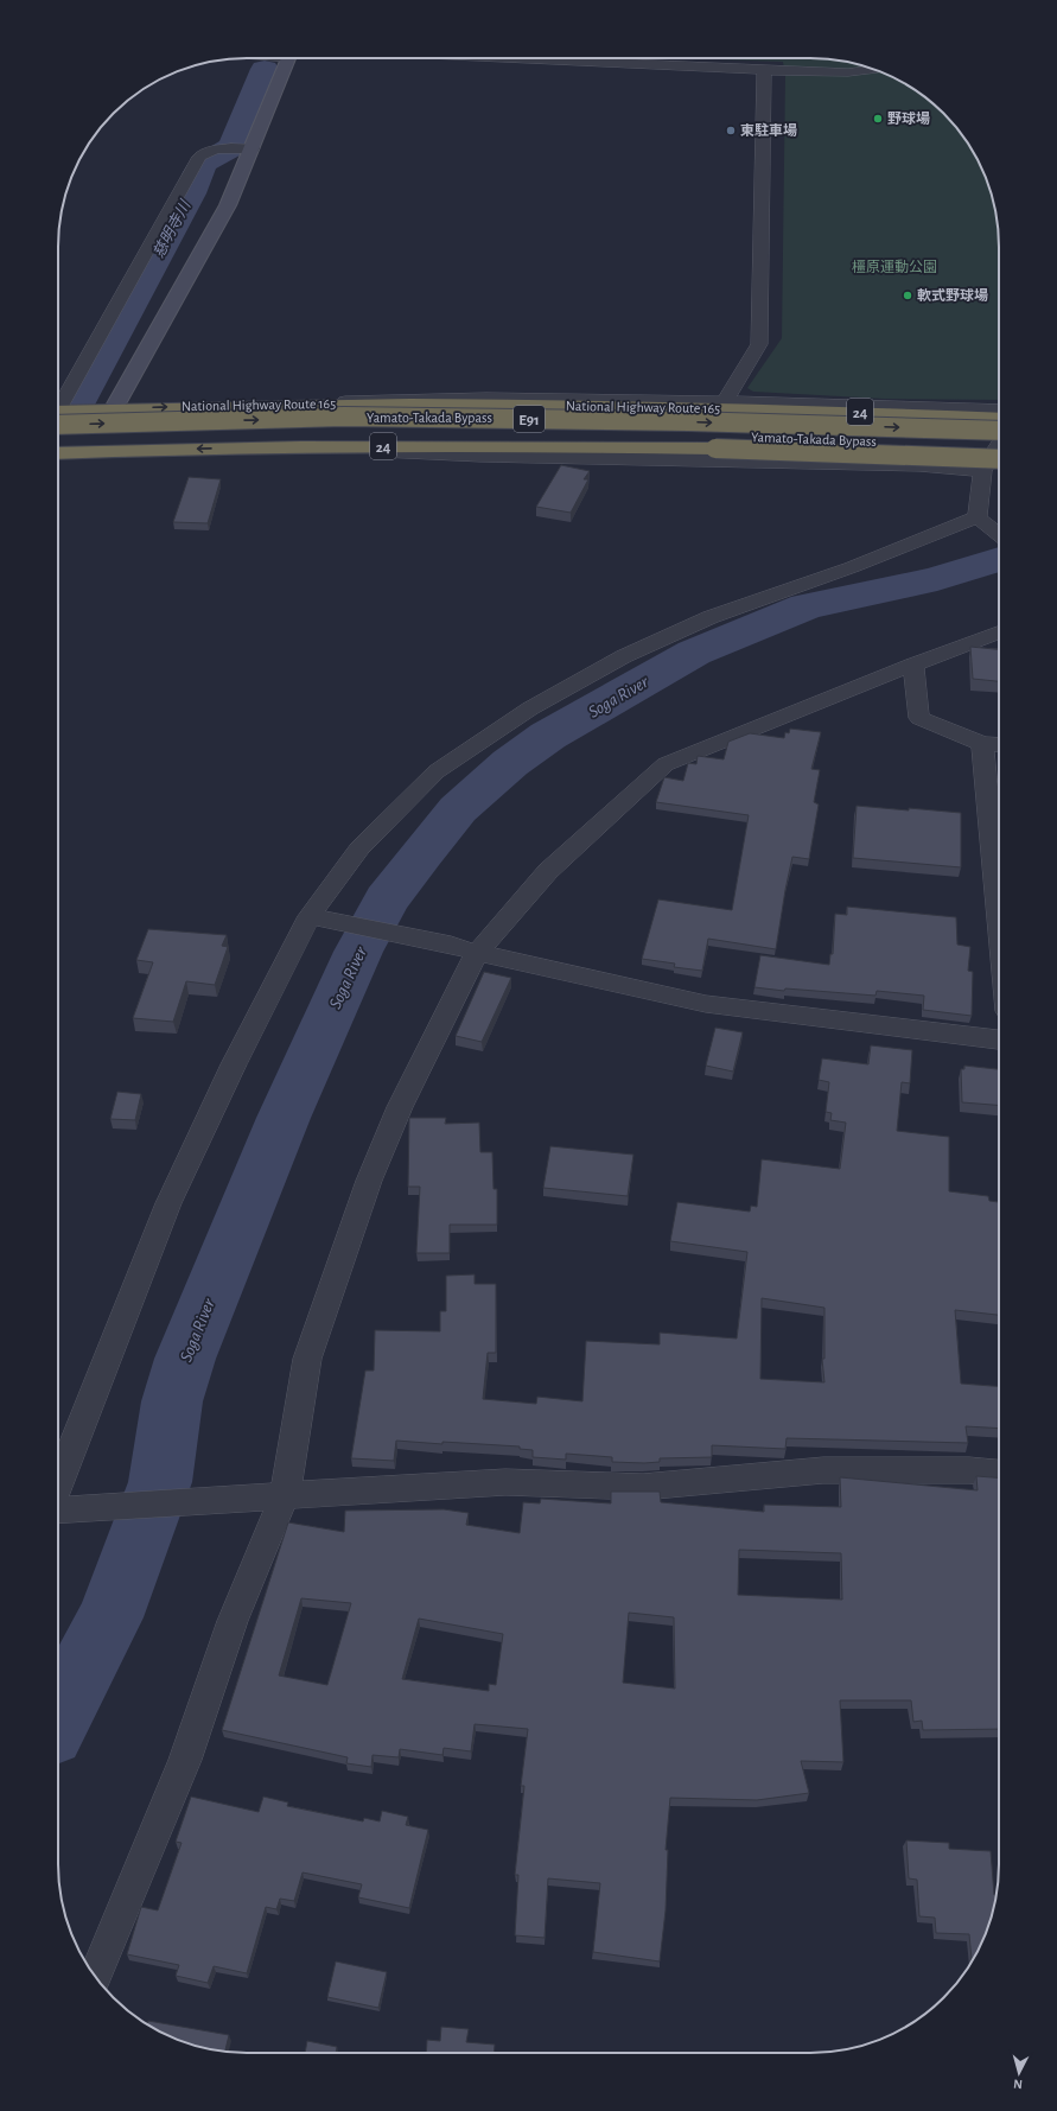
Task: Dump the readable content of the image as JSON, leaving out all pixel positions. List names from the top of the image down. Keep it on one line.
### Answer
{"streets":{"highway":["National Highway Route 165","24","Yamato-Takada Bypass","E91"]},"water":["慈明寺川","Soga River"],"parks":["橿原運動公園"],"places":["野球場","東駐車場","軟式野球場"],"north":"bottom"}
